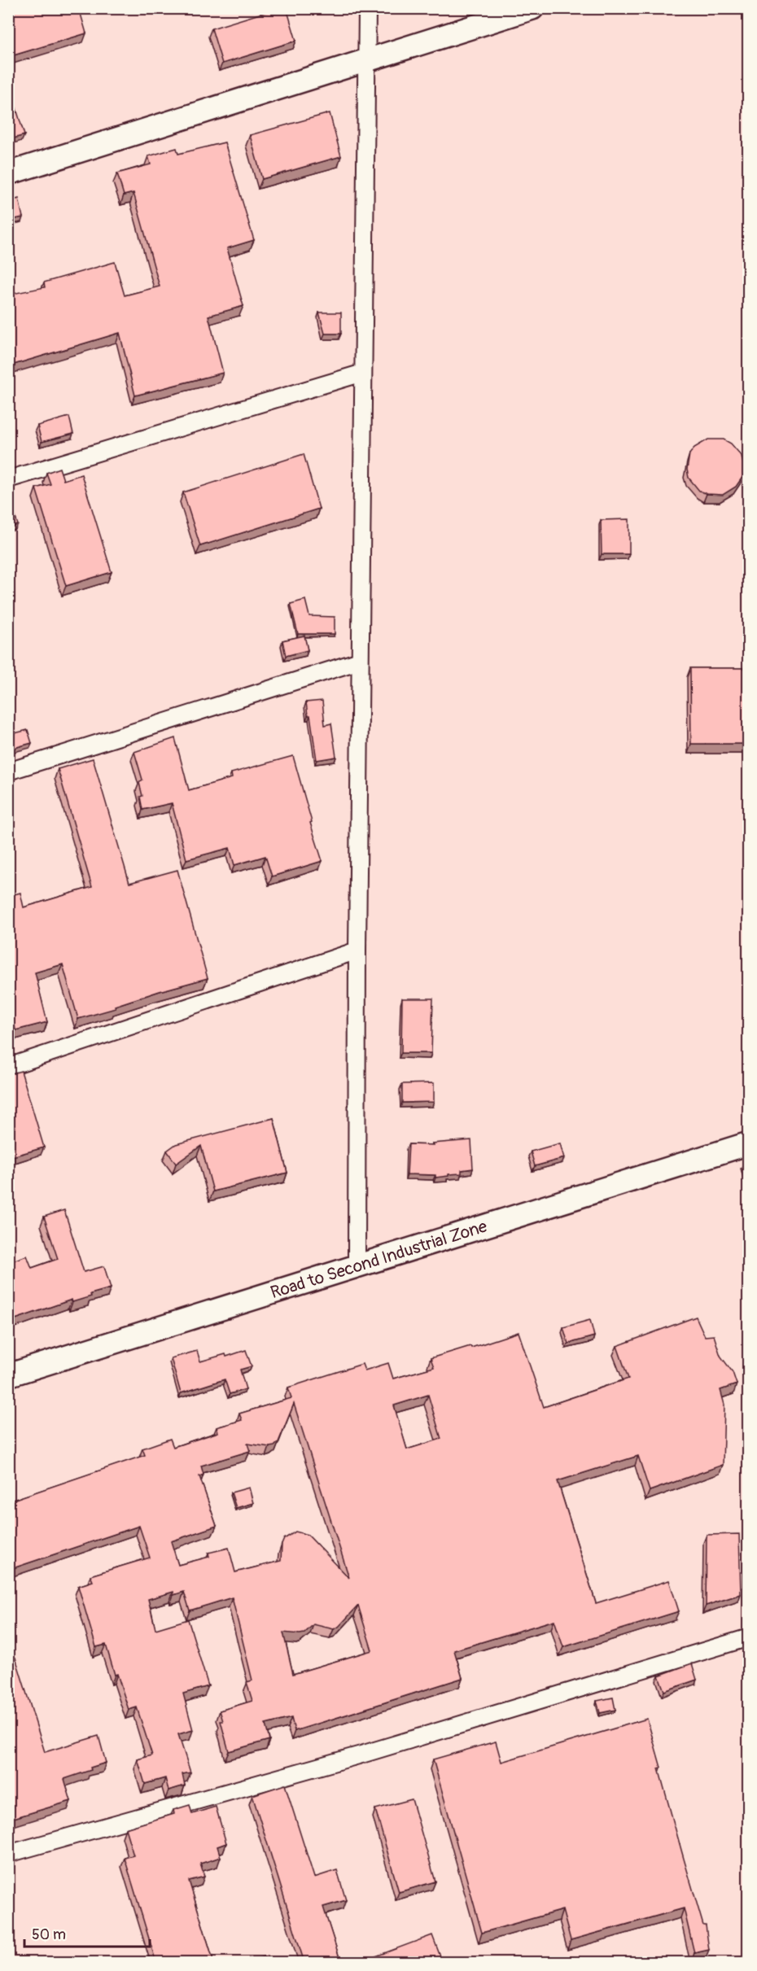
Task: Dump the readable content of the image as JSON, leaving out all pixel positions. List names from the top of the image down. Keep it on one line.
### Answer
{"streets":{"street":["Road to Second Industrial Zone"]},"scale_bar":"50 m"}
